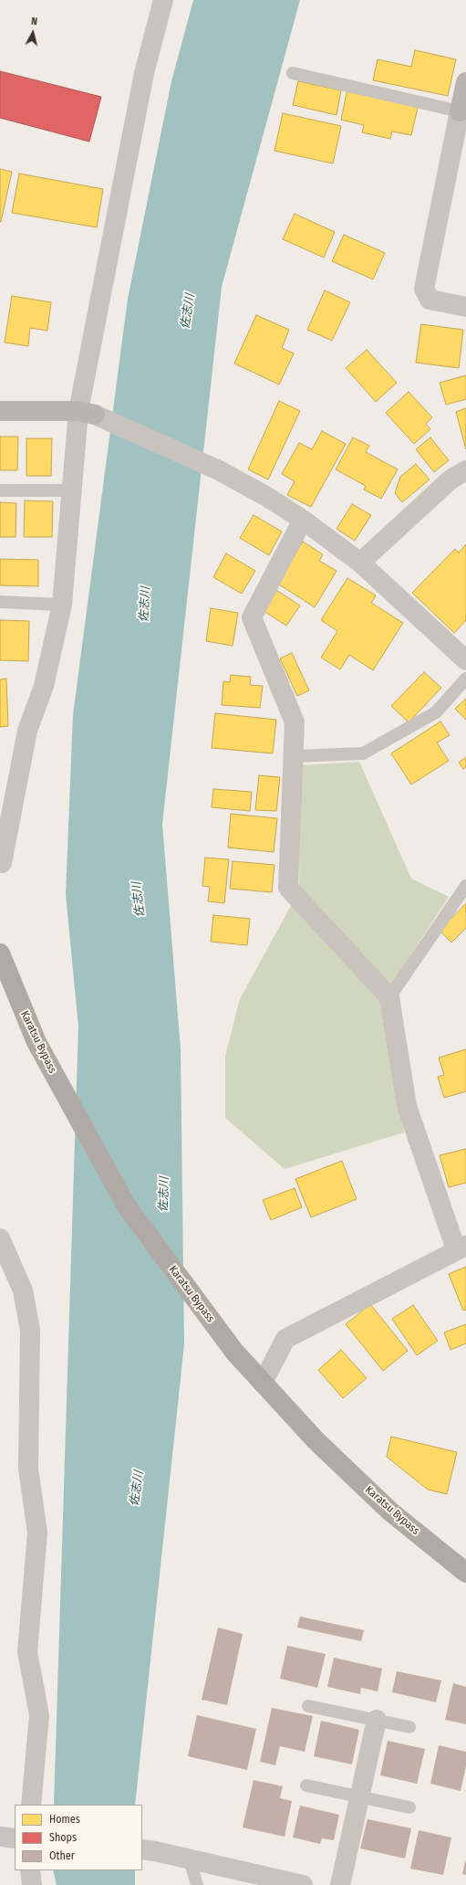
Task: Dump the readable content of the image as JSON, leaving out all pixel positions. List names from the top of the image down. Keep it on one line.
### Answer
{"streets":{"highway":["Karatsu Bypass"]},"water":["佐志川"],"legend":["Homes","Shops","Other"],"north":"top"}
